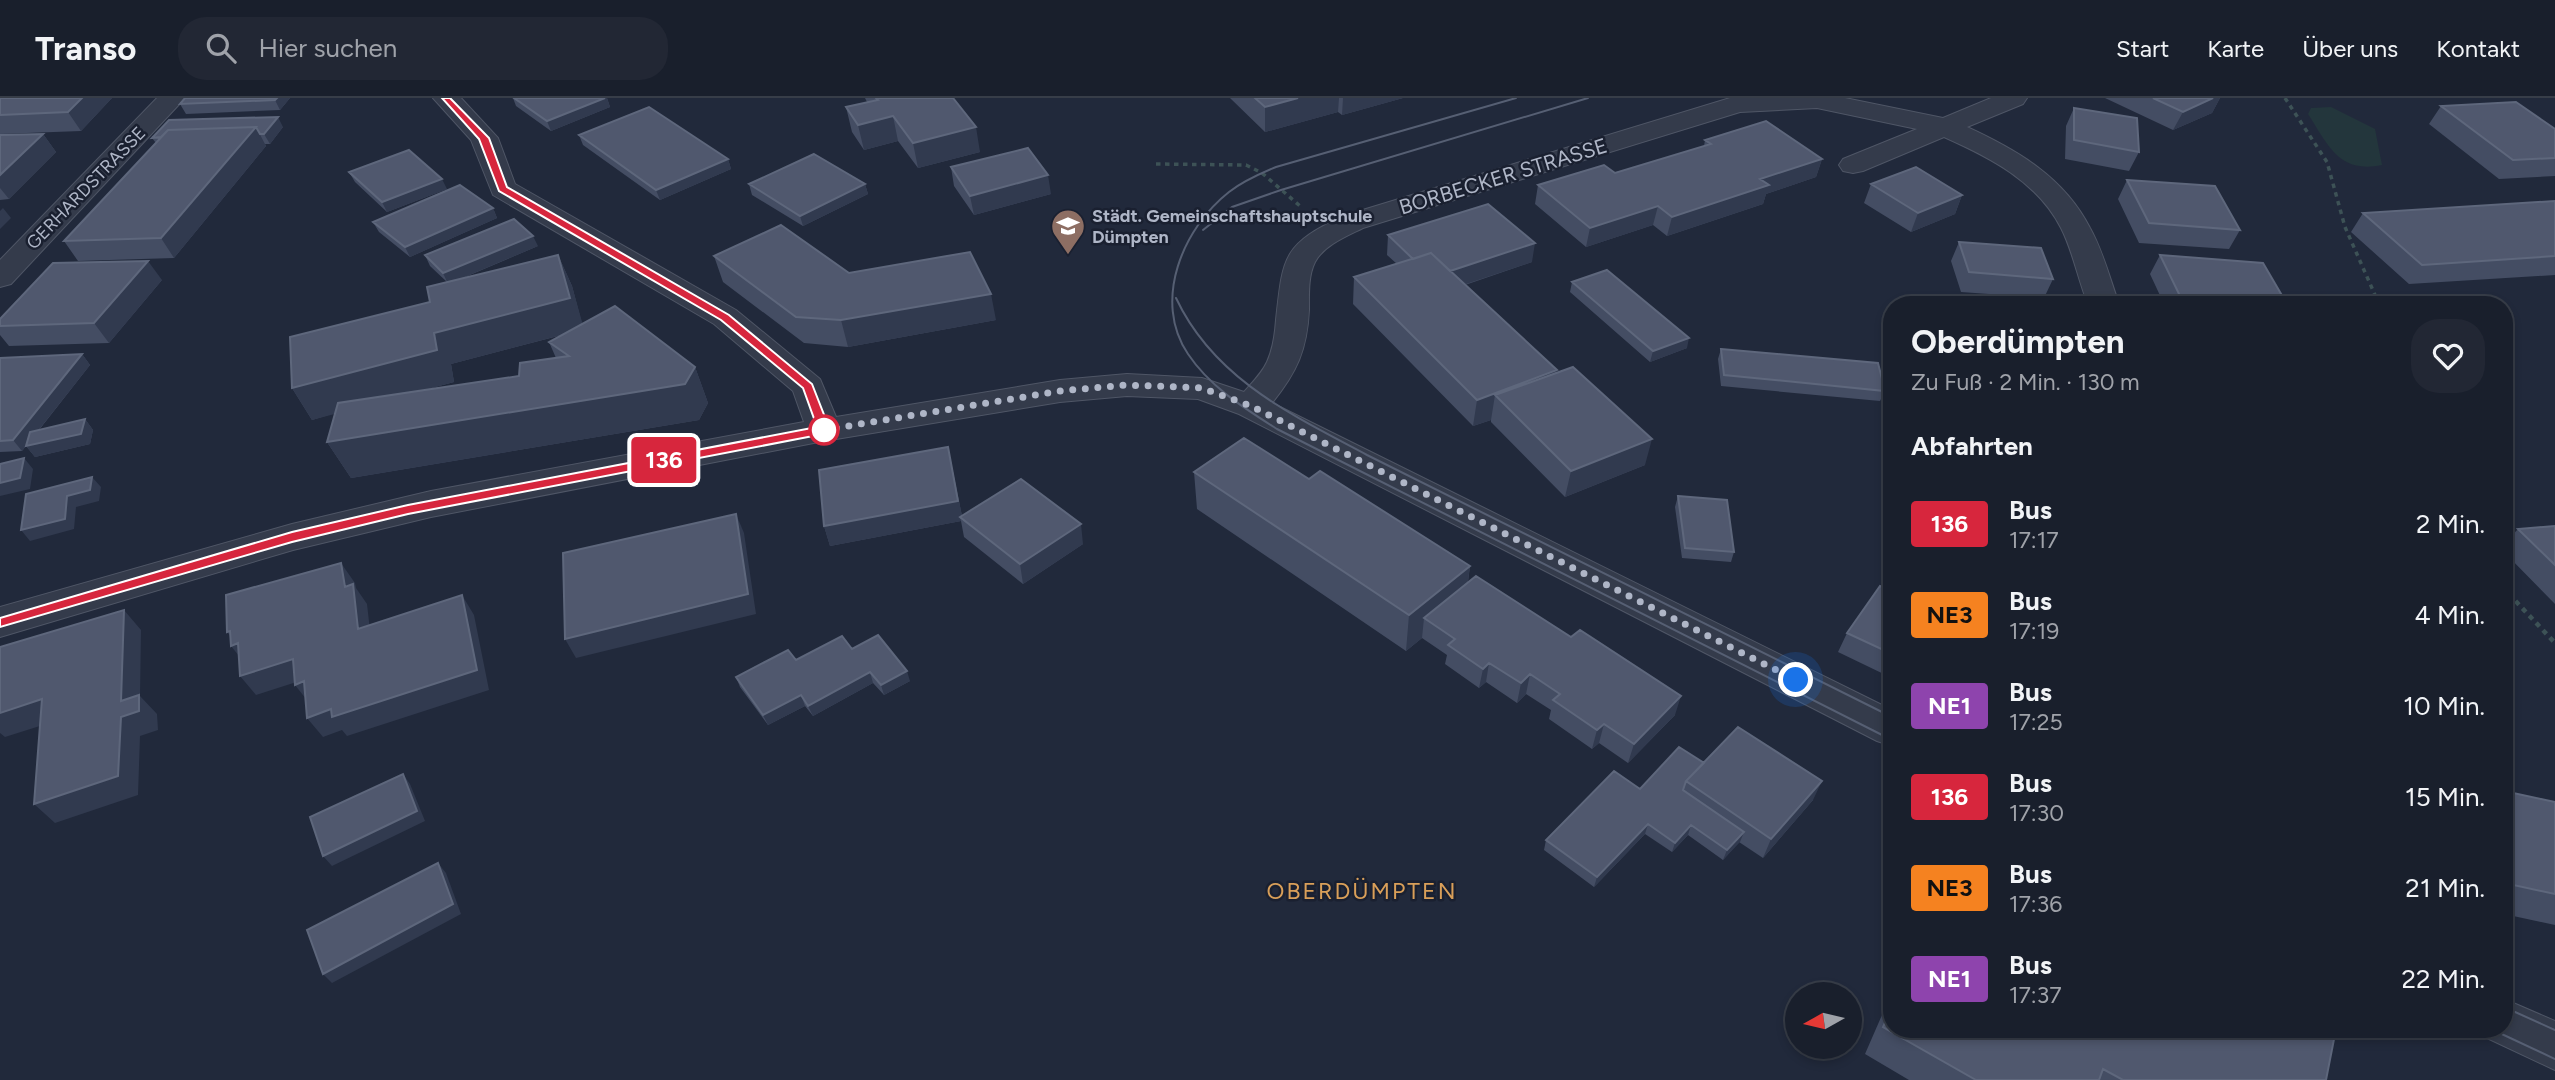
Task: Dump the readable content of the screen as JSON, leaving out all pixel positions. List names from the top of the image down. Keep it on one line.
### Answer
{"streets":{"street":["BORBECKER STRASSE","GERHARDSTRASSE"]},"districts":["OBERDÜMPTEN"],"places":{"school or university":["Städt. Gemeinschaftshauptschule Dümpten"]},"lines":["bus line 136"],"north":"left","page":{"header":"Transo","search":"Hier suchen","nav":["Start","Karte","Über uns","Kontakt"],"on_map":"136","heading":[["Oberdümpten","Zu Fuß · 2 Min. · 130 m"],"Abfahrten"],"list":[{"mark":"136","name":"Bus","note":"17:17","value":"2 Min."},{"mark":"NE3","name":"Bus","note":"17:19","value":"4 Min."},{"mark":"NE1","name":"Bus","note":"17:25","value":"10 Min."},{"mark":"136","name":"Bus","note":"17:30","value":"15 Min."},{"mark":"NE3","name":"Bus","note":"17:36","value":"21 Min."},{"mark":"NE1","name":"Bus","note":"17:37","value":"22 Min."}]}}
